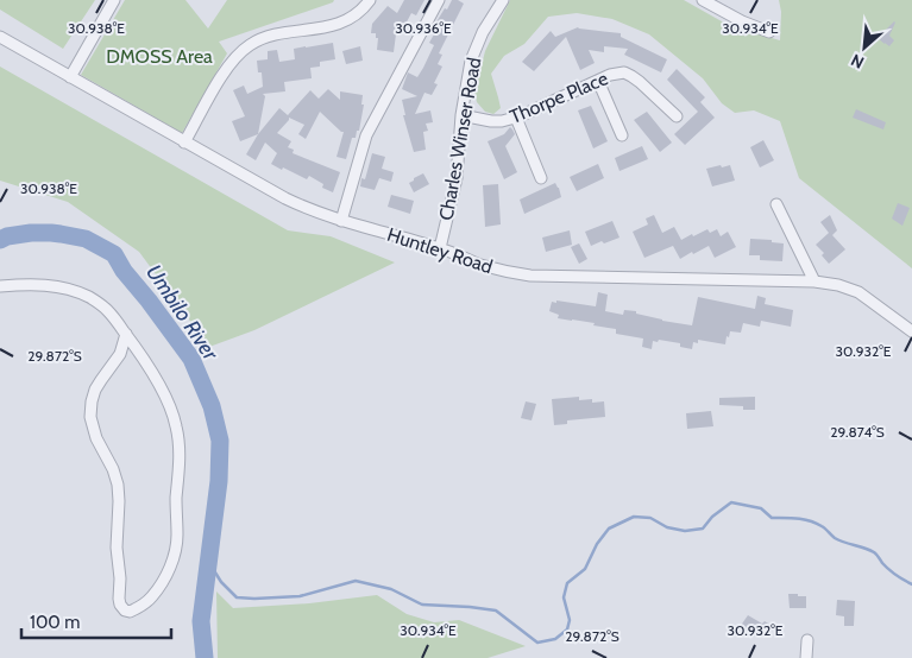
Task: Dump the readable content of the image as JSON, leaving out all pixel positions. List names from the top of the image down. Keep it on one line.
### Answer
{"streets":{"street":["Thorpe Place","Charles Winser Road","Huntley Road"]},"crossings":[["Thorpe Place","Charles Winser Road"],["Charles Winser Road","Huntley Road"]],"water":["Umbilo River"],"parks":["DMOSS Area"],"scale_bar":"100 m","north":"bottom left","coordinates":["30.938°E","30.936°E","30.934°E","30.932°E","29.872°S","29.874°S"]}
